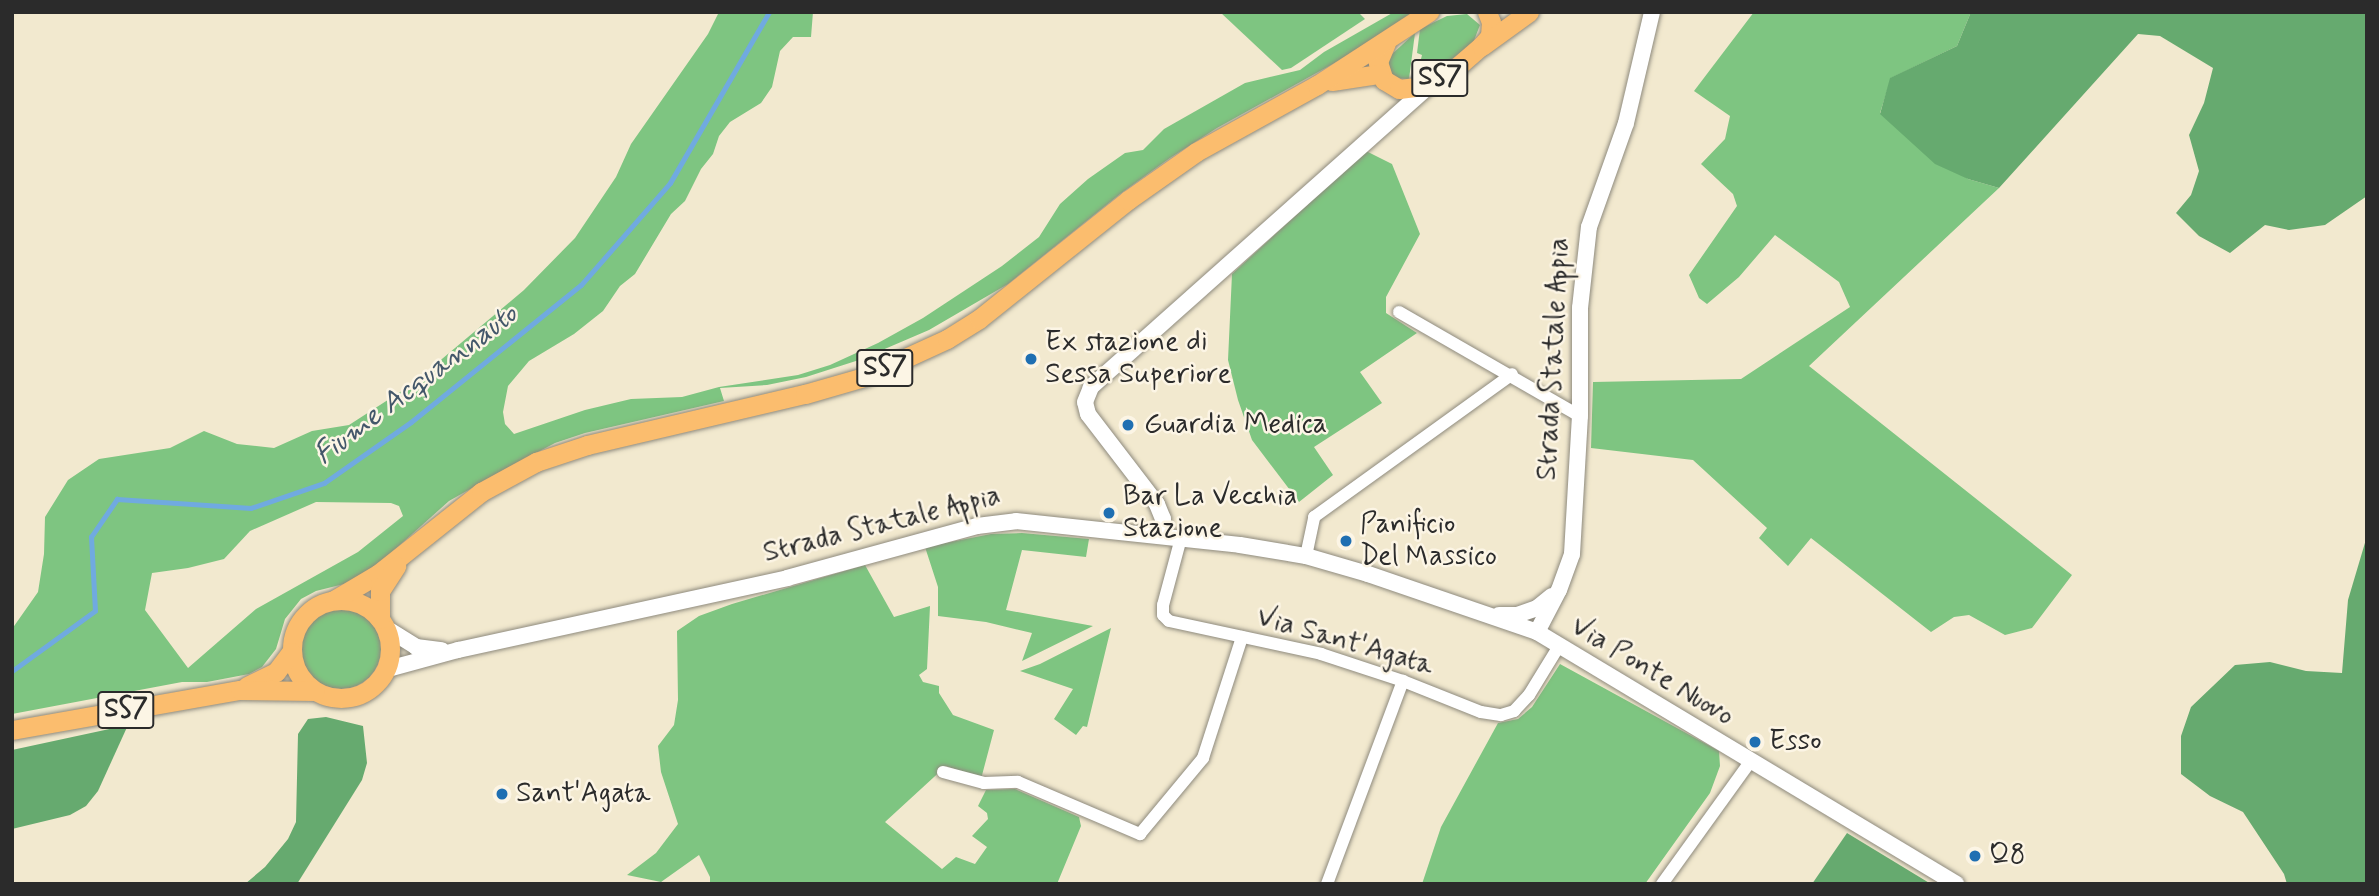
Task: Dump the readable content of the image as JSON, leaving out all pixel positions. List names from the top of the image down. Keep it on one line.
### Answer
{"streets":{"main road":["SS7","Strada Statale Appia"],"street":["Via Sant'Agata","Via Ponte Nuovo"]},"crossings":[["SS7","Strada Statale Appia"],["Strada Statale Appia","Via Sant'Agata"],["Strada Statale Appia","Via Ponte Nuovo"],["Via Sant'Agata","Via Ponte Nuovo"]],"water":["Fiume Acquannauto"],"places":["Ex stazione di Sessa Superiore","Guardia Medica","Bar La Vecchia Stazione","Panificio Del Massico","Esso","Sant'Agata","Q8"]}
